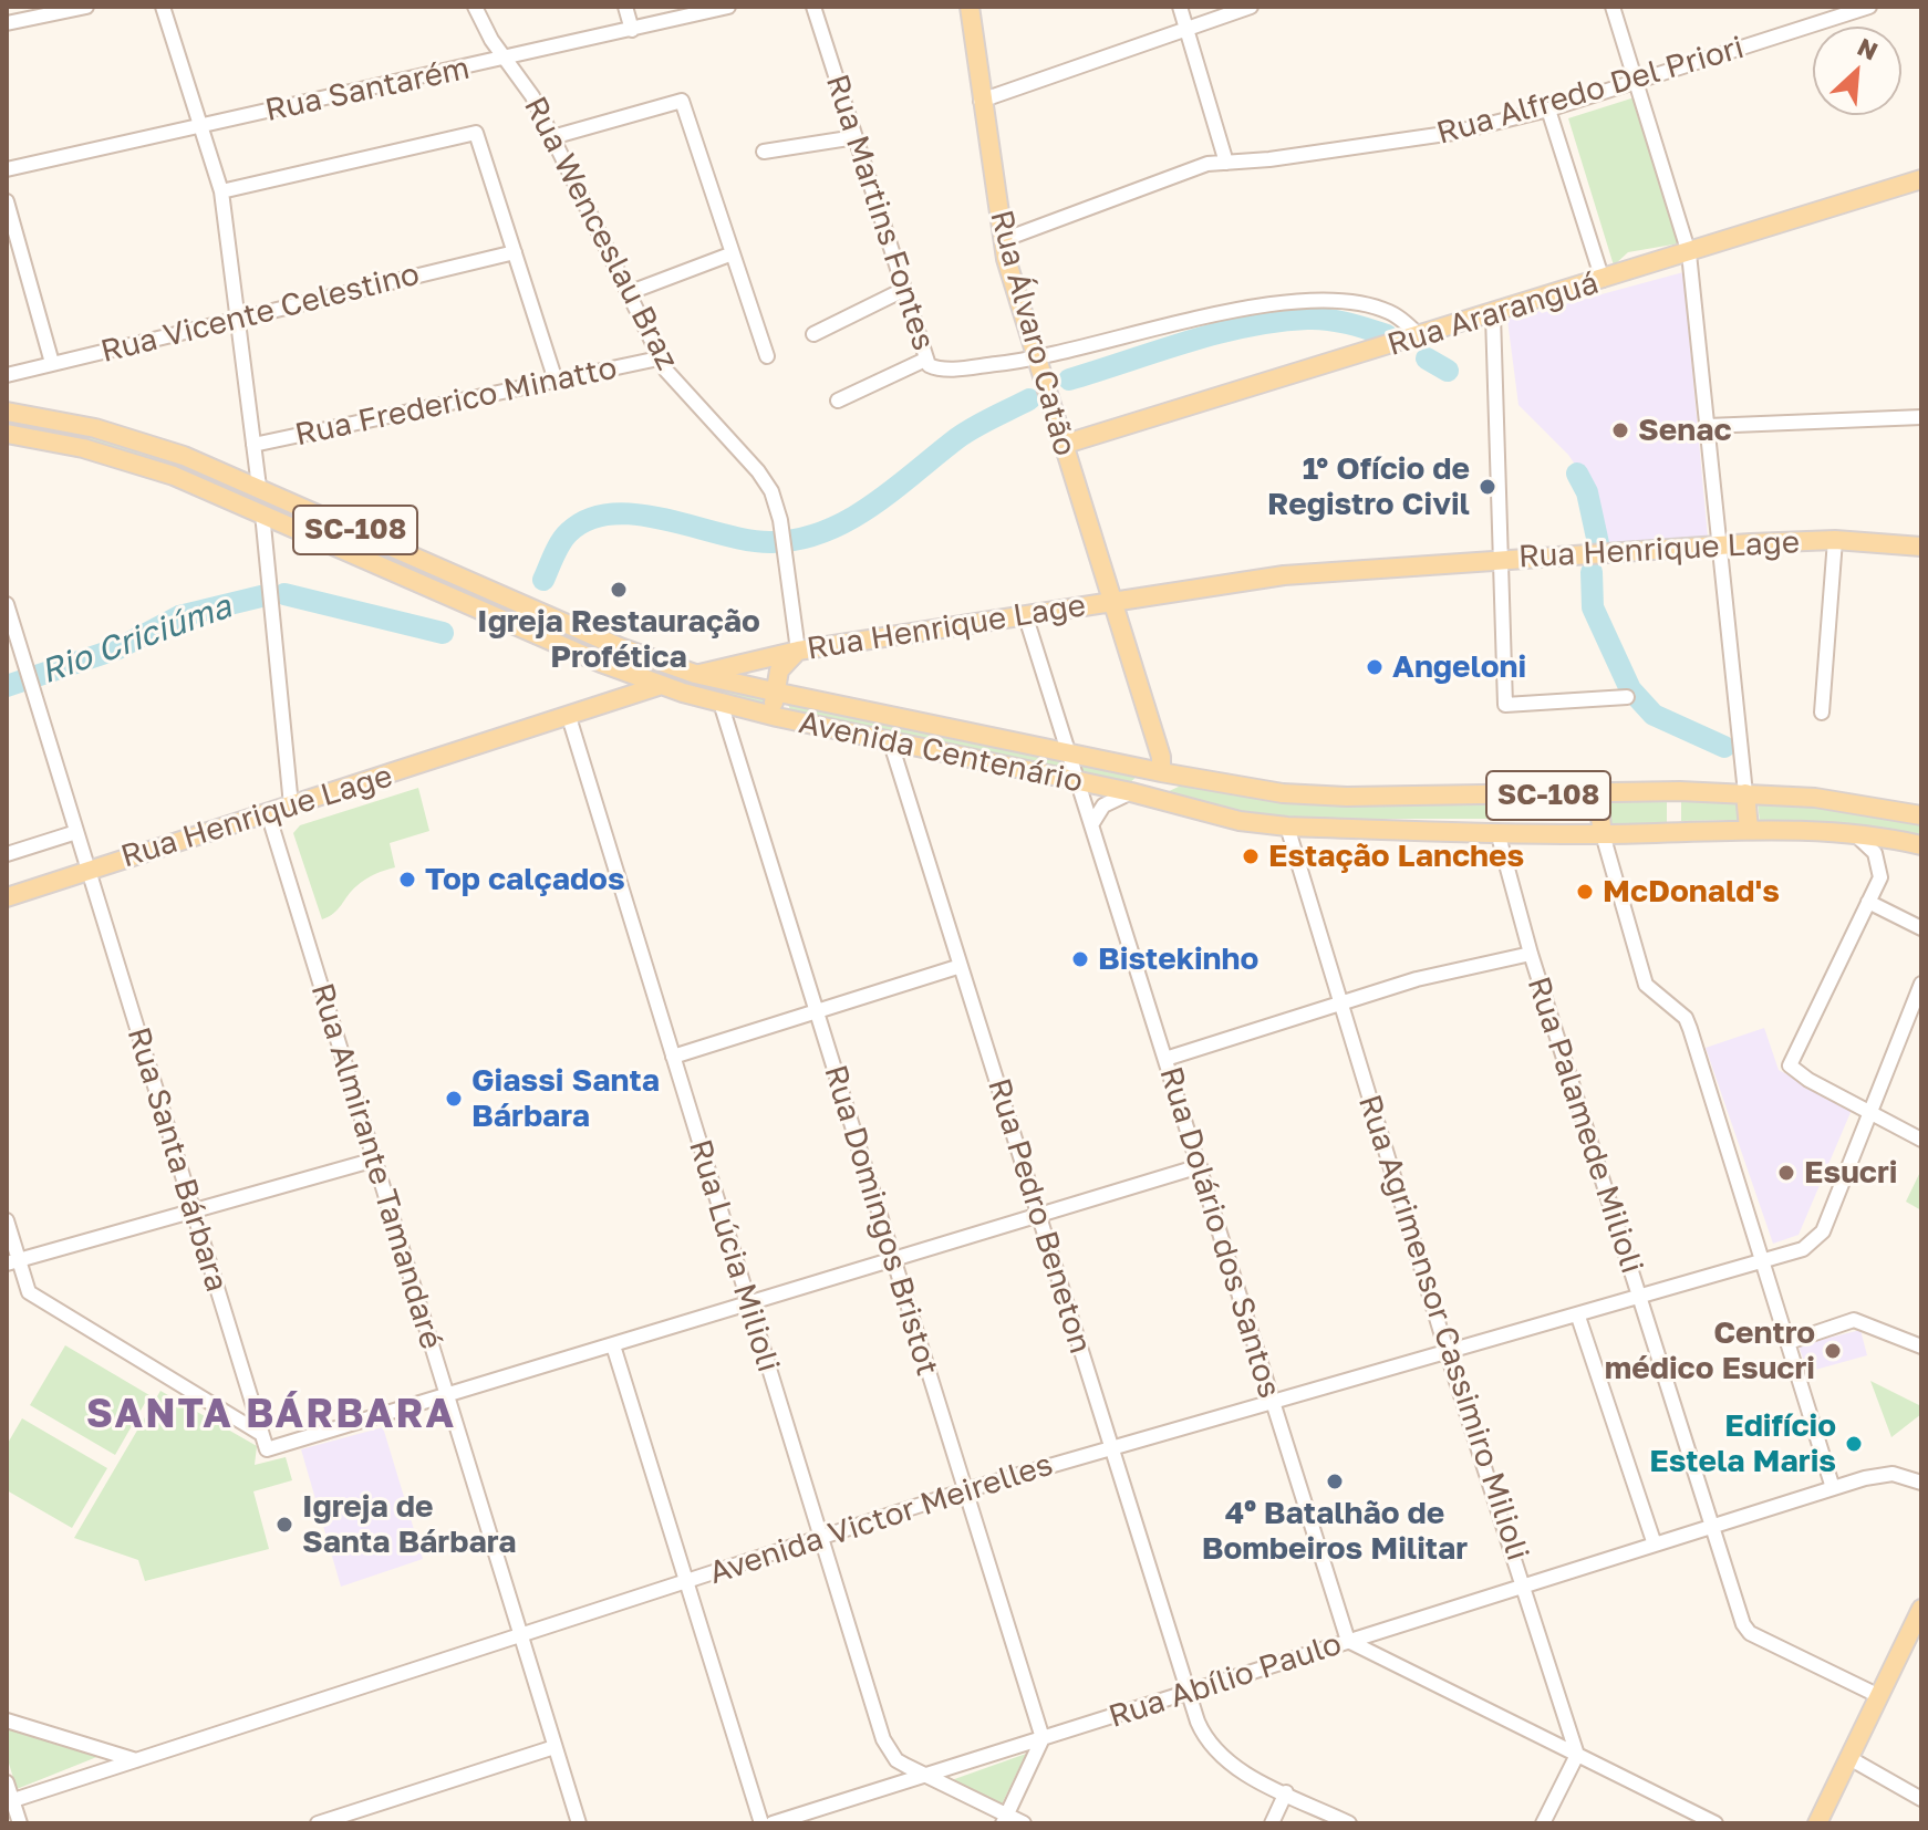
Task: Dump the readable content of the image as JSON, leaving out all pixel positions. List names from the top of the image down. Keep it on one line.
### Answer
{"streets":{"main road":["Rua Araranguá","Rua Álvaro Catão","SC-108","Rua Henrique Lage","Avenida Centenário"],"street":["Rua Santarém","Rua Alfredo Del Priori","Rua Martins Fontes","Rua Wenceslau Braz","Rua Vicente Celestino","Rua Frederico Minatto","Rua Palamede Milioli","Rua Santa Bárbara","Rua Almirante Tamandaré","Rua Pedro Beneton","Rua Domingos Bristot","Rua Dolário dos Santos","Rua Lúcia Milioli","Rua Agrimensor Cassimiro Milioli","Avenida Victor Meirelles","Rua Abílio Paulo"]},"crossings":[["Rua Santarém","Rua Wenceslau Braz"],["Rua Alfredo Del Priori","Rua Álvaro Catão"],["Rua Martins Fontes","Rua Araranguá"],["Rua Martins Fontes","Rua Álvaro Catão"],["Rua Wenceslau Braz","Rua Frederico Minatto"],["Rua Wenceslau Braz","Rua Henrique Lage"],["Rua Araranguá","Rua Álvaro Catão"],["Rua Álvaro Catão","Rua Henrique Lage"],["Rua Álvaro Catão","Avenida Centenário"],["Rua Henrique Lage","Avenida Centenário"],["Rua Henrique Lage","Rua Santa Bárbara"],["Rua Henrique Lage","Rua Almirante Tamandaré"],["Rua Henrique Lage","Rua Dolário dos Santos"],["Rua Henrique Lage","Rua Lúcia Milioli"],["Avenida Centenário","Rua Palamede Milioli"],["Avenida Centenário","Rua Pedro Beneton"],["Avenida Centenário","Rua Domingos Bristot"],["Avenida Centenário","Rua Dolário dos Santos"],["Avenida Centenário","Rua Agrimensor Cassimiro Milioli"],["Rua Palamede Milioli","Avenida Victor Meirelles"],["Rua Palamede Milioli","Rua Abílio Paulo"],["Rua Santa Bárbara","Rua Almirante Tamandaré"],["Rua Almirante Tamandaré","Avenida Victor Meirelles"],["Rua Pedro Beneton","Avenida Victor Meirelles"],["Rua Pedro Beneton","Rua Abílio Paulo"],["Rua Domingos Bristot","Avenida Victor Meirelles"],["Rua Domingos Bristot","Rua Abílio Paulo"],["Rua Dolário dos Santos","Avenida Victor Meirelles"],["Rua Dolário dos Santos","Rua Abílio Paulo"],["Rua Lúcia Milioli","Avenida Victor Meirelles"],["Rua Lúcia Milioli","Rua Abílio Paulo"],["Rua Agrimensor Cassimiro Milioli","Avenida Victor Meirelles"],["Rua Agrimensor Cassimiro Milioli","Rua Abílio Paulo"]],"districts":["SANTA BÁRBARA"],"water":["Rio Criciúma"],"places":["Senac","1° Ofício de Registro Civil","Igreja Restauração Profética","Angeloni","Estação Lanches","Top calçados","McDonald's","Bistekinho","Giassi Santa Bárbara","Esucri","Centro médico Esucri","Edifício Estela Maris","4º Batalhão de Bombeiros Militar","Igreja de Santa Bárbara"],"north":"top right"}
